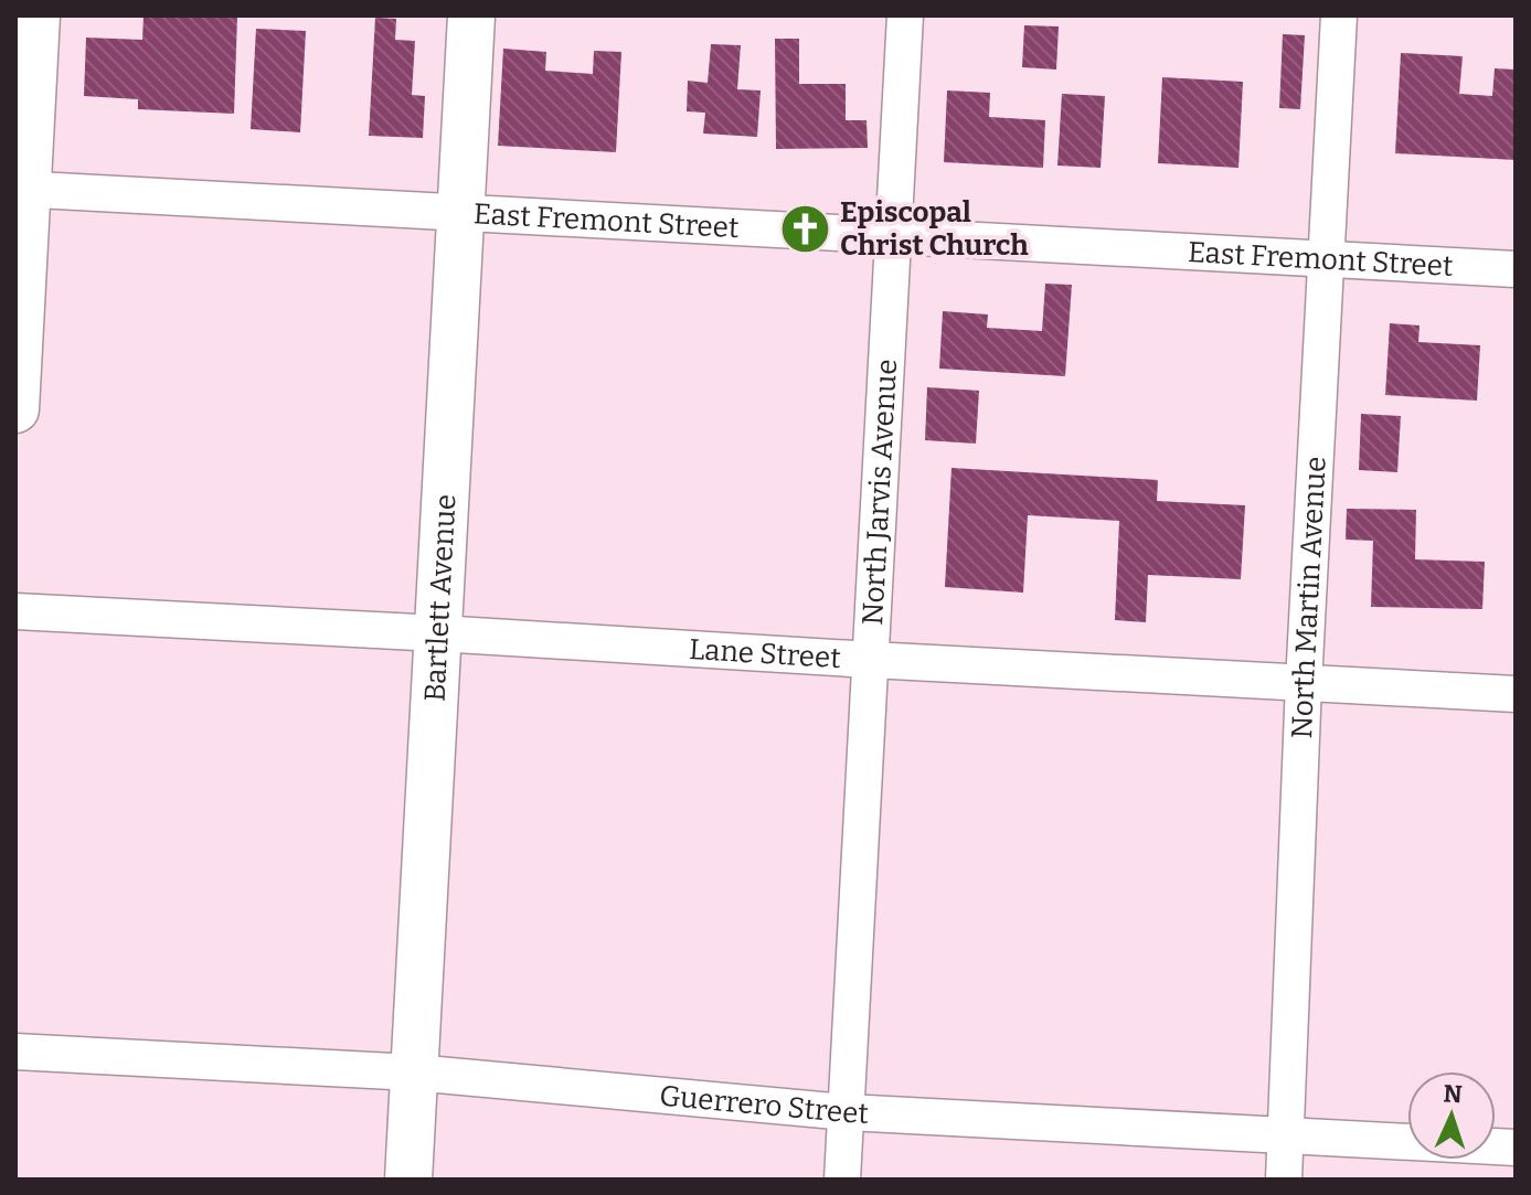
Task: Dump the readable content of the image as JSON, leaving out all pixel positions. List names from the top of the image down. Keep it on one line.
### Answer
{"streets":{"main road":["Bartlett Avenue"],"street":["East Fremont Street","North Jarvis Avenue","North Martin Avenue","Lane Street","Guerrero Street"]},"crossings":[["East Fremont Street","North Jarvis Avenue"],["East Fremont Street","Bartlett Avenue"],["East Fremont Street","North Martin Avenue"],["North Jarvis Avenue","Lane Street"],["North Jarvis Avenue","Guerrero Street"],["Bartlett Avenue","Lane Street"],["Bartlett Avenue","Guerrero Street"],["North Martin Avenue","Lane Street"],["North Martin Avenue","Guerrero Street"]],"places":{"church":["Episcopal Christ Church"]},"north":"top"}
